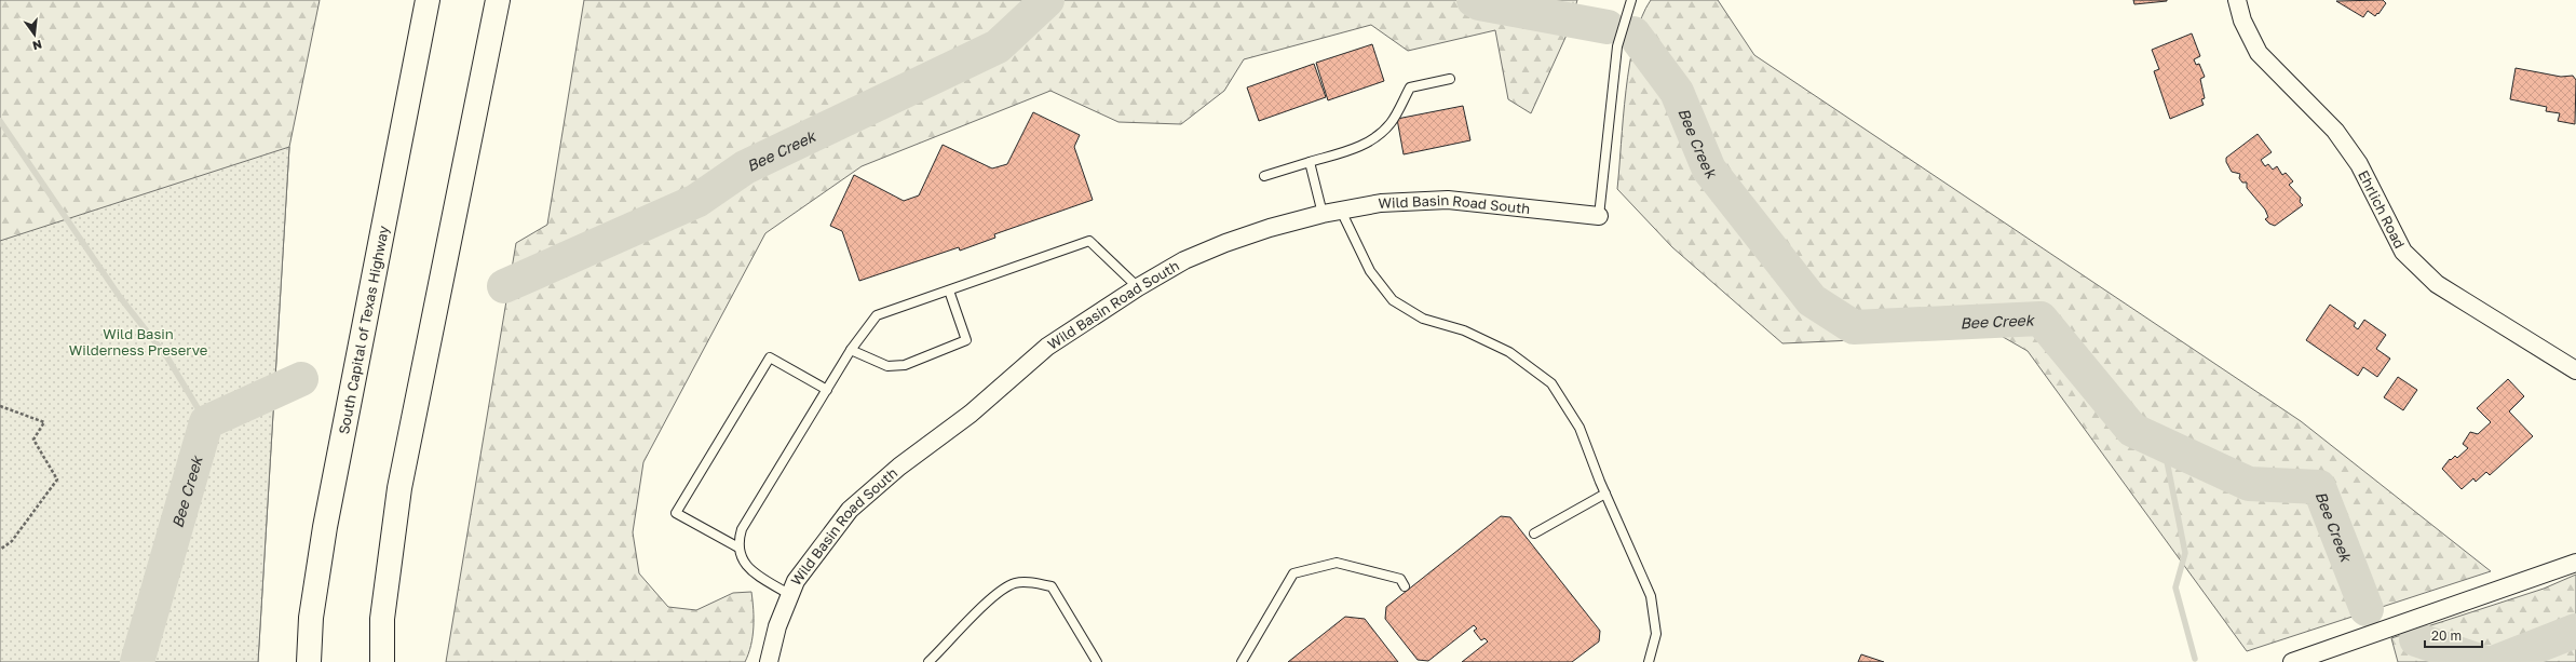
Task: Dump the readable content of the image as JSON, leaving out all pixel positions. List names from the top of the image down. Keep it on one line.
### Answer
{"streets":{"highway":["South Capital of Texas Highway"],"street":["Wild Basin Road South","Ehrlich Road"]},"water":["Bee Creek"],"parks":["Wild Basin Wilderness Preserve"],"scale_bar":"20 m","north":"bottom"}
